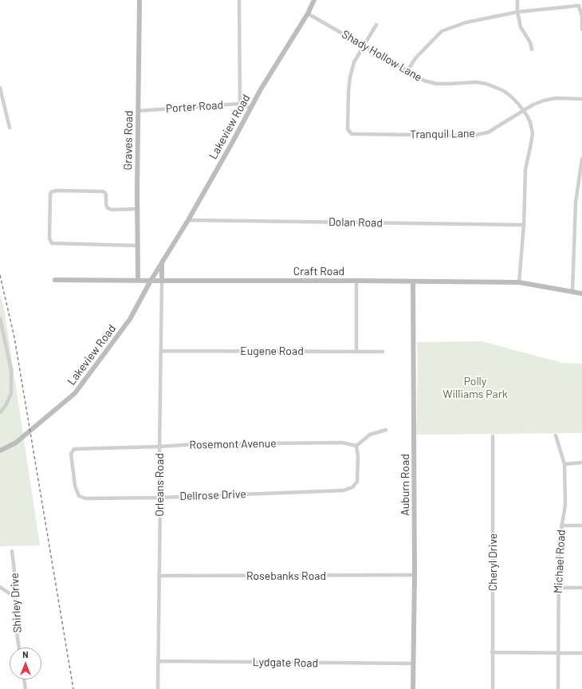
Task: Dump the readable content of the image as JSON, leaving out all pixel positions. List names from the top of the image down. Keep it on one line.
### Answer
{"streets":{"street":["Shady Hollow Lane","Porter Road","Lakeview Road","Tranquil Lane","Graves Road","Dolan Road","Craft Road","Eugene Road","Rosemont Avenue","Orleans Road","Auburn Road","Dellrose Drive","Michael Road","Cheryl Drive","Rosebanks Road","Shirley Drive","Lydgate Road"]},"crossings":[["Shady Hollow Lane","Lakeview Road"],["Shady Hollow Lane","Tranquil Lane"],["Shady Hollow Lane","Dolan Road"],["Shady Hollow Lane","Craft Road"],["Porter Road","Lakeview Road"],["Porter Road","Graves Road"],["Lakeview Road","Dolan Road"],["Lakeview Road","Craft Road"],["Graves Road","Craft Road"],["Craft Road","Orleans Road"],["Craft Road","Auburn Road"],["Eugene Road","Orleans Road"],["Rosemont Avenue","Orleans Road"],["Rosemont Avenue","Dellrose Drive"],["Orleans Road","Dellrose Drive"],["Orleans Road","Rosebanks Road"],["Orleans Road","Lydgate Road"],["Auburn Road","Rosebanks Road"],["Auburn Road","Lydgate Road"]],"parks":["Polly Williams Park"],"north":"top"}
